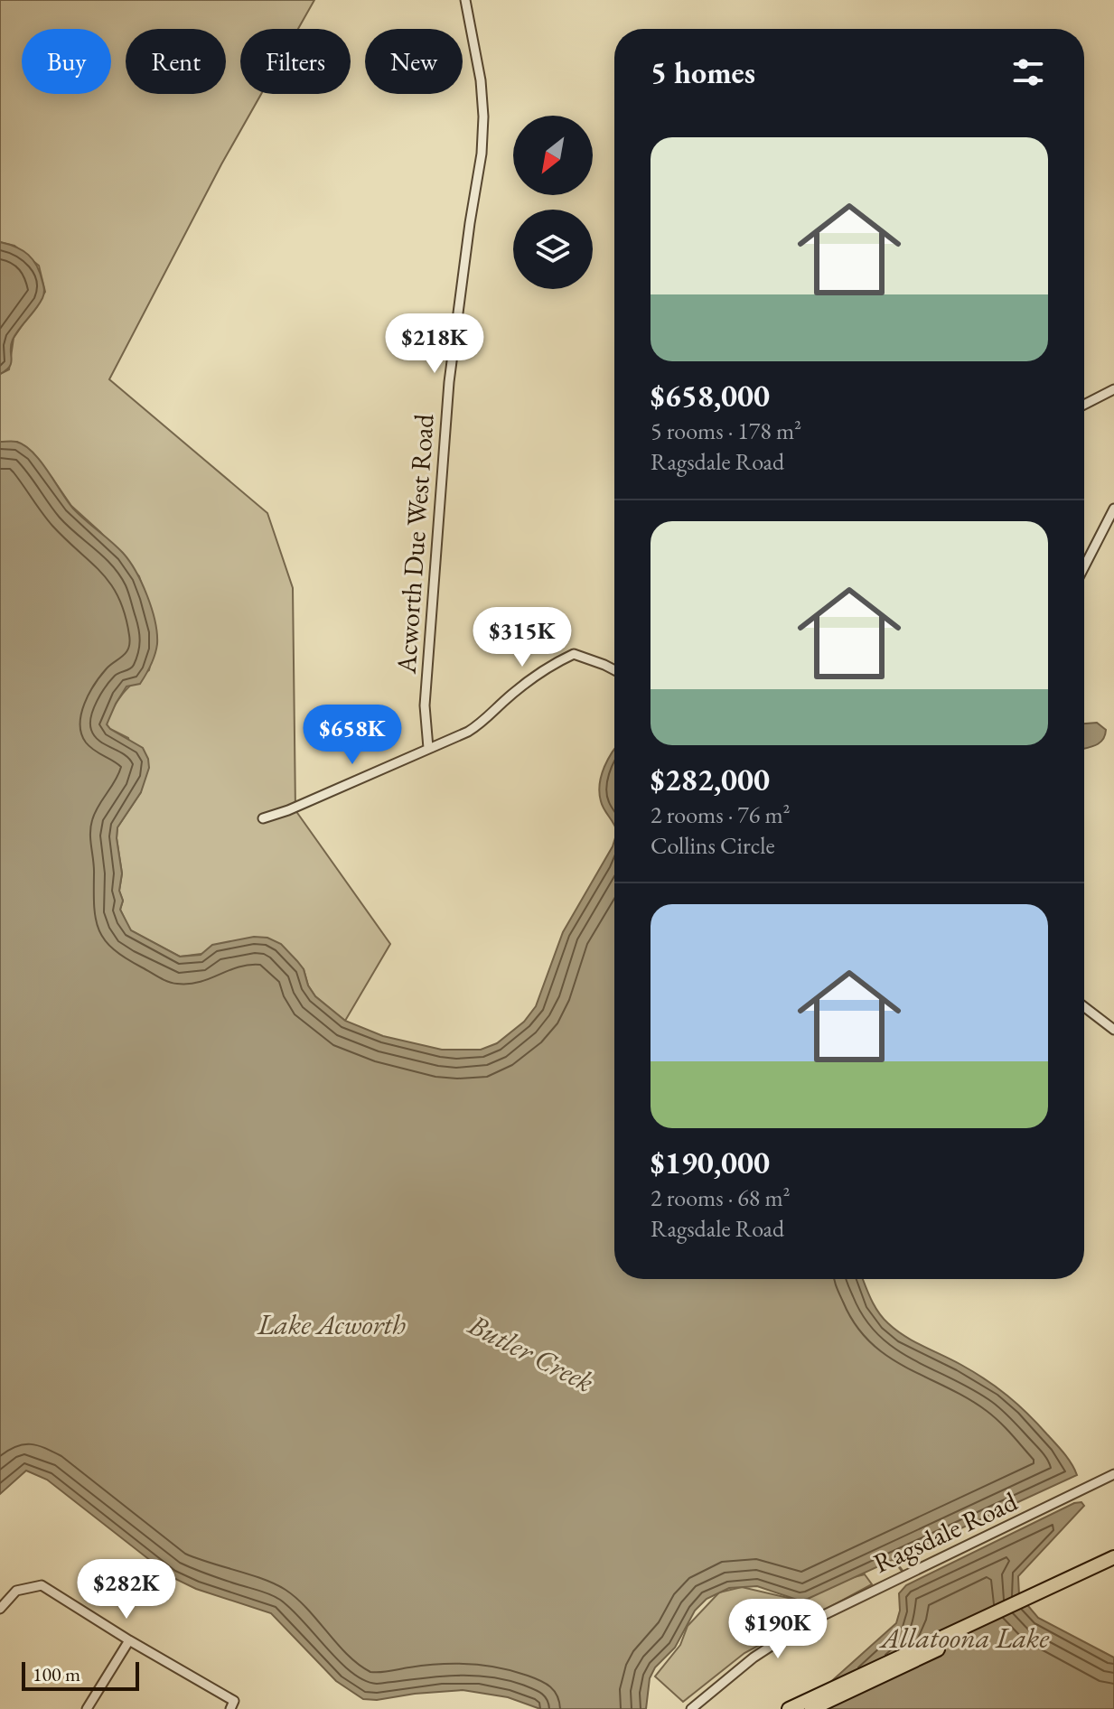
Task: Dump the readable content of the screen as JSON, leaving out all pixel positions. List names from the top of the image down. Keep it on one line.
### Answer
{"streets":{"street":["Acworth Due West Road","Ragsdale Road"]},"water":["Lake Acworth","Butler Creek","Allatoona Lake"],"scale_bar":"100 m","north":"bottom left","page":{"chip":["Buy","Rent","Filters","New"],"heading":"5 homes","list":[{"name":"$658,000","note":"5 rooms · 178 m² · Ragsdale Road"},{"name":"$282,000","note":"2 rooms · 76 m² · Collins Circle"},{"name":"$190,000","note":"2 rooms · 68 m² · Ragsdale Road"}],"price":["$218K","$315K","$658K","$282K","$190K"],"scale":"100 m"}}
